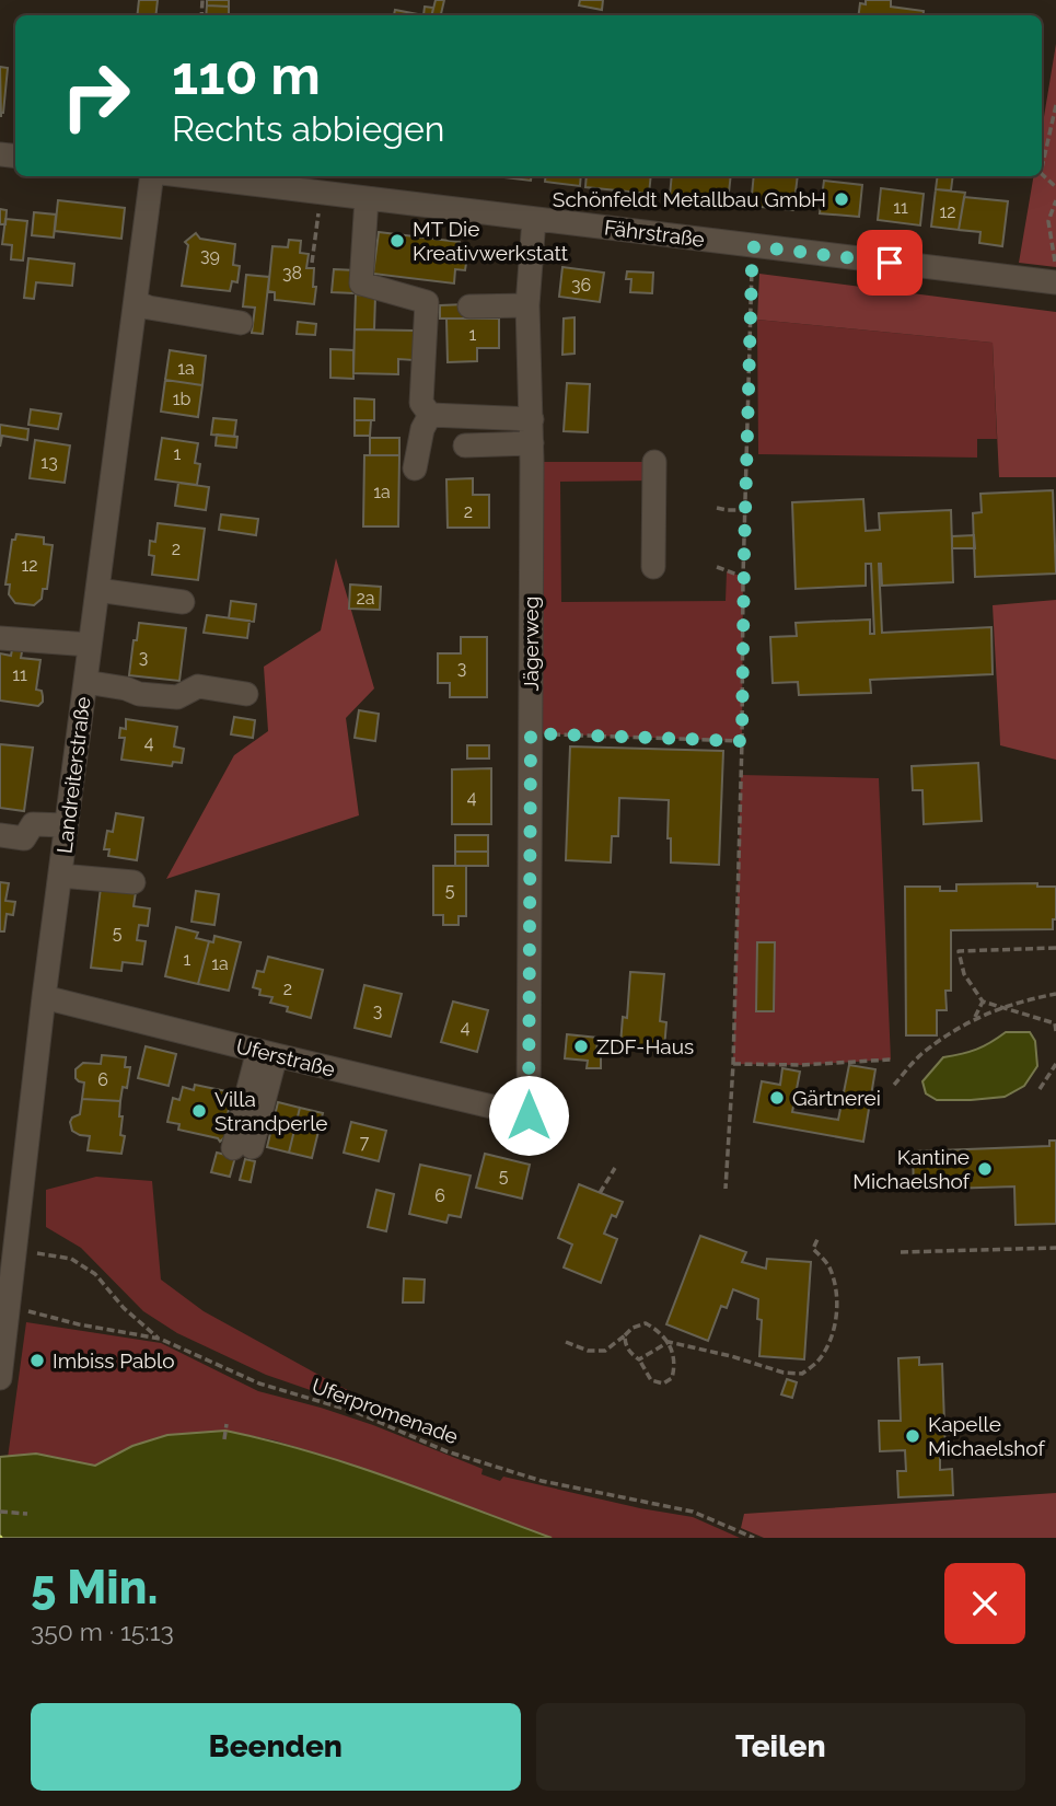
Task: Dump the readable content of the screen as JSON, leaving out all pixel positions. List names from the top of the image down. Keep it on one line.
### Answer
{"streets":{"street":["Fährstraße","Jägerweg","Landreiterstraße","Uferstraße"],"path":["Uferpromenade"]},"crossings":[["Fährstraße","Jägerweg"],["Jägerweg","Uferstraße"],["Landreiterstraße","Uferstraße"],["Landreiterstraße","Uferpromenade"]],"places":["Schönfeldt Metallbau GmbH","MT Die Kreativwerkstatt","ZDF-Haus","Gärtnerei","Villa Strandperle","Kantine Michaelshof","Imbiss Pablo","Kapelle Michaelshof"],"house_numbers":["11","12","39","38","36","1","1a","1b","1","13","1a","2","2","12","2a","3","3","11","4","4","5","5","1","1a","2","3","4","6","7","5","6"],"page":{"turn":["110 m","Rechts abbiegen"],"heading":["5 Min.","350 m · 15:13"],"buttons":["Beenden","Teilen"]}}
